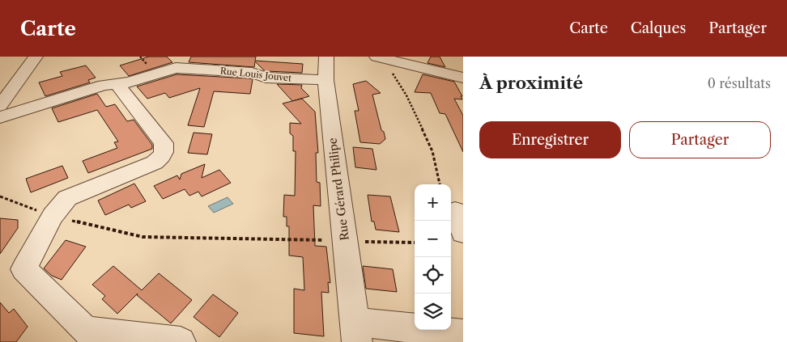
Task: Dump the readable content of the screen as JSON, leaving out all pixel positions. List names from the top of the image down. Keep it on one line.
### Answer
{"streets":{"street":["Rue Louis Jouvet","Rue Gérard Philipe"]},"crossings":[["Rue Louis Jouvet","Rue Gérard Philipe"]],"page":{"header":"Carte","nav":["Carte","Calques","Partager"],"heading":["À proximité","0 résultats"],"buttons":["Enregistrer","Partager"],"map_buttons":["+","−"]}}
